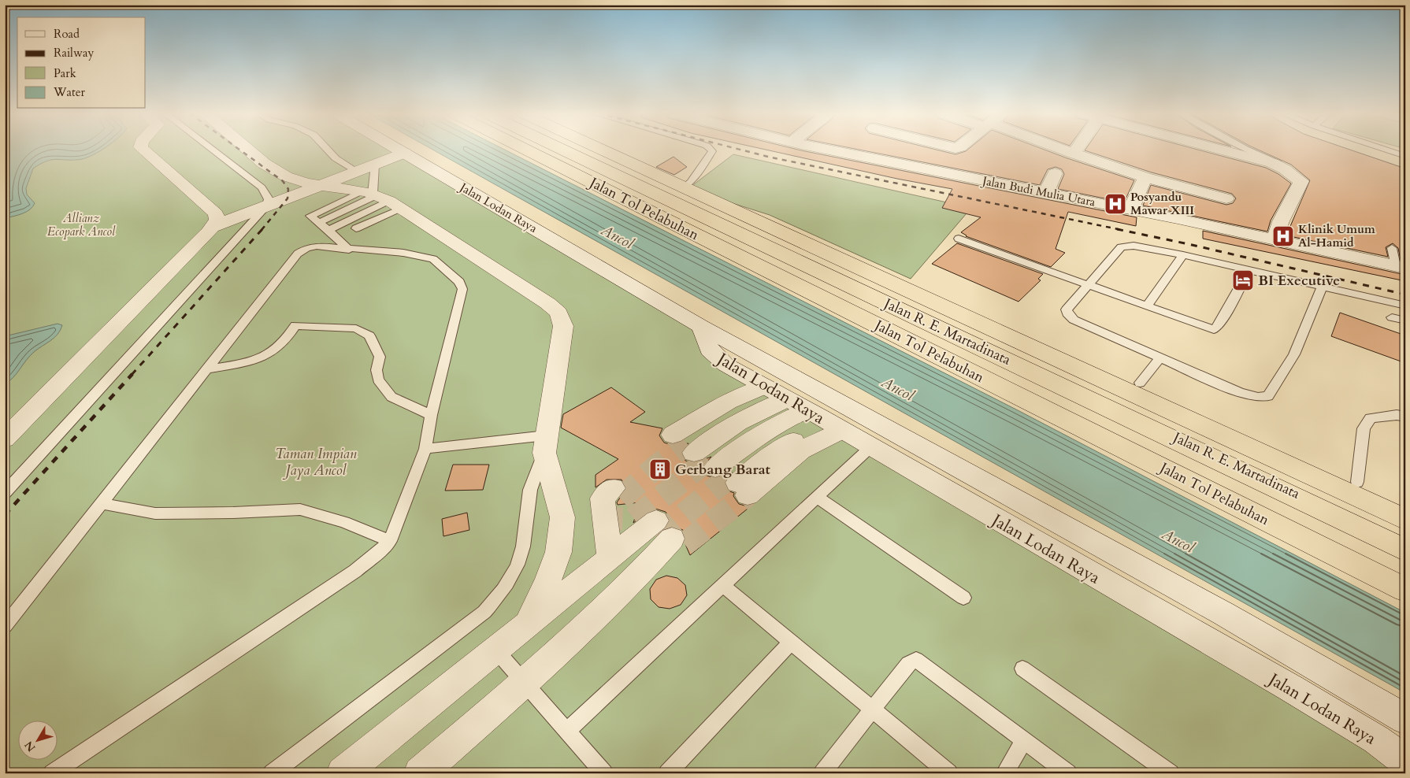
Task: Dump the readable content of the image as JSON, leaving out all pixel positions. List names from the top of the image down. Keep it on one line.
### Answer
{"streets":{"highway":["Jalan Tol Pelabuhan","Jalan R. E. Martadinata"],"street":["Jalan Budi Mulia Utara","Jalan Lodan Raya"]},"water":["Ancol"],"parks":["Allianz Ecopark Ancol","Taman Impian Jaya Ancol"],"places":{"hospital":["Posyandu Mawar XIII","Klinik Umum Al-Hamid"],"hotel":["BI Executive"],"building":["Gerbang Barat"]},"legend":["Road","Railway","Park","Water"],"north":"bottom left"}
